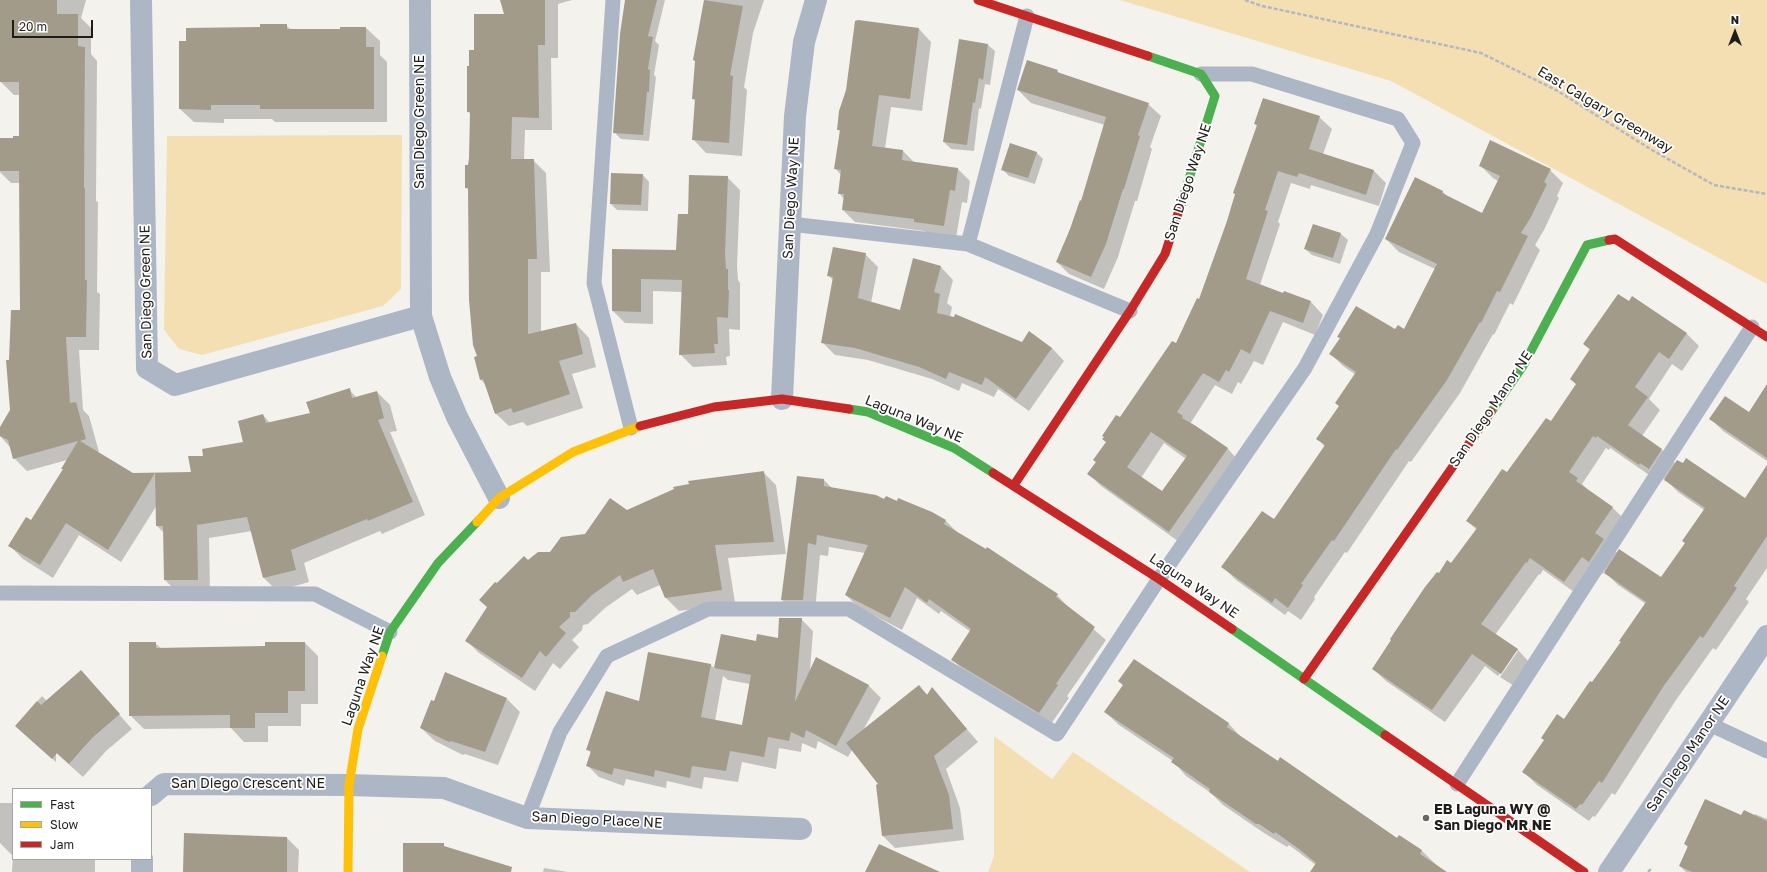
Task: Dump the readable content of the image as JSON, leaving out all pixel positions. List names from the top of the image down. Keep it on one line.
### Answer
{"streets":{"street":["San Diego Green NE","San Diego Way NE","San Diego Manor NE","Laguna Way NE","San Diego Crescent NE","San Diego Place NE"],"path":["East Calgary Greenway"]},"crossings":[["San Diego Green NE","Laguna Way NE"],["San Diego Way NE","Laguna Way NE"],["San Diego Manor NE","Laguna Way NE"],["Laguna Way NE","San Diego Crescent NE"],["Laguna Way NE","San Diego Place NE"],["San Diego Crescent NE","San Diego Place NE"]],"places":["EB Laguna WY @ San Diego MR NE"],"legend":["Fast","Slow","Jam"],"scale_bar":"20 m","north":"top"}
